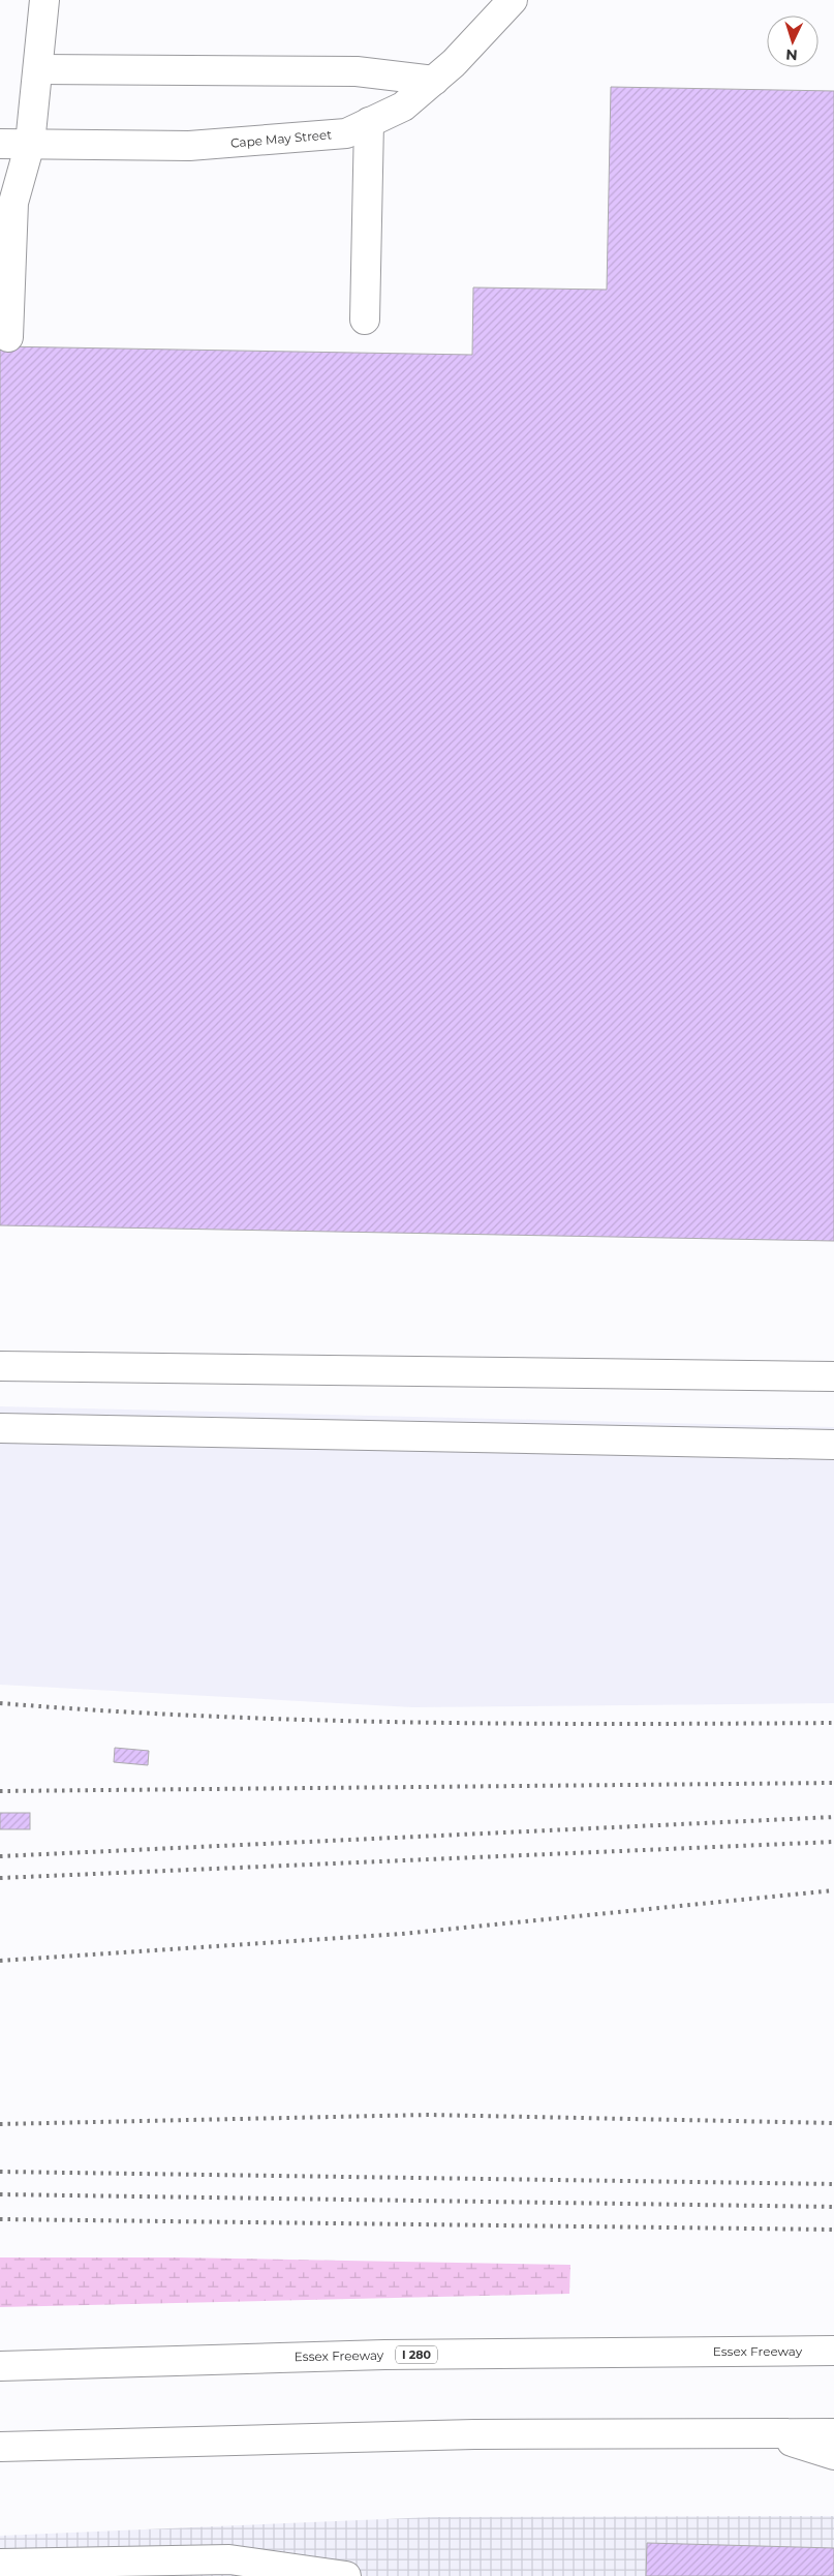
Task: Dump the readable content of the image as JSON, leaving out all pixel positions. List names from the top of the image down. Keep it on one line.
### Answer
{"streets":{"main road":["Cape May Street","Essex Freeway","I 280"]},"north":"bottom"}
